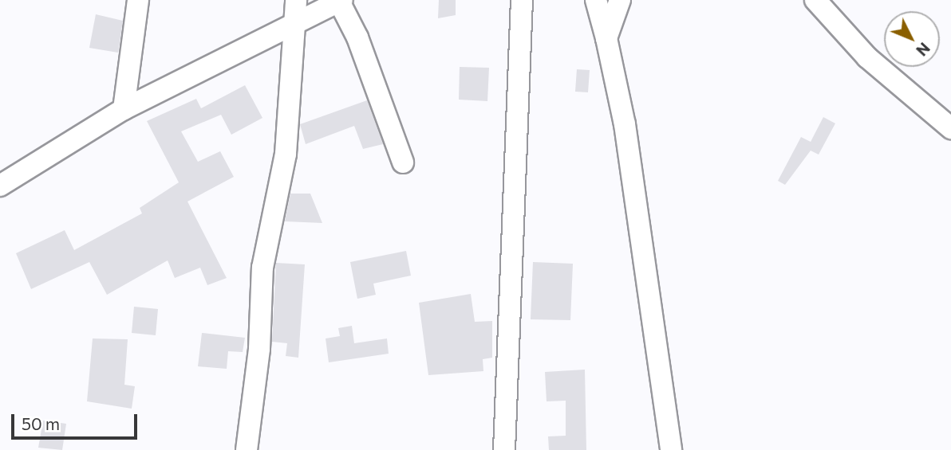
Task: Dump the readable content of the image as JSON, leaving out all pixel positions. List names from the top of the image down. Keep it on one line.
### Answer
{"scale_bar":"50 m","north":"bottom right"}
